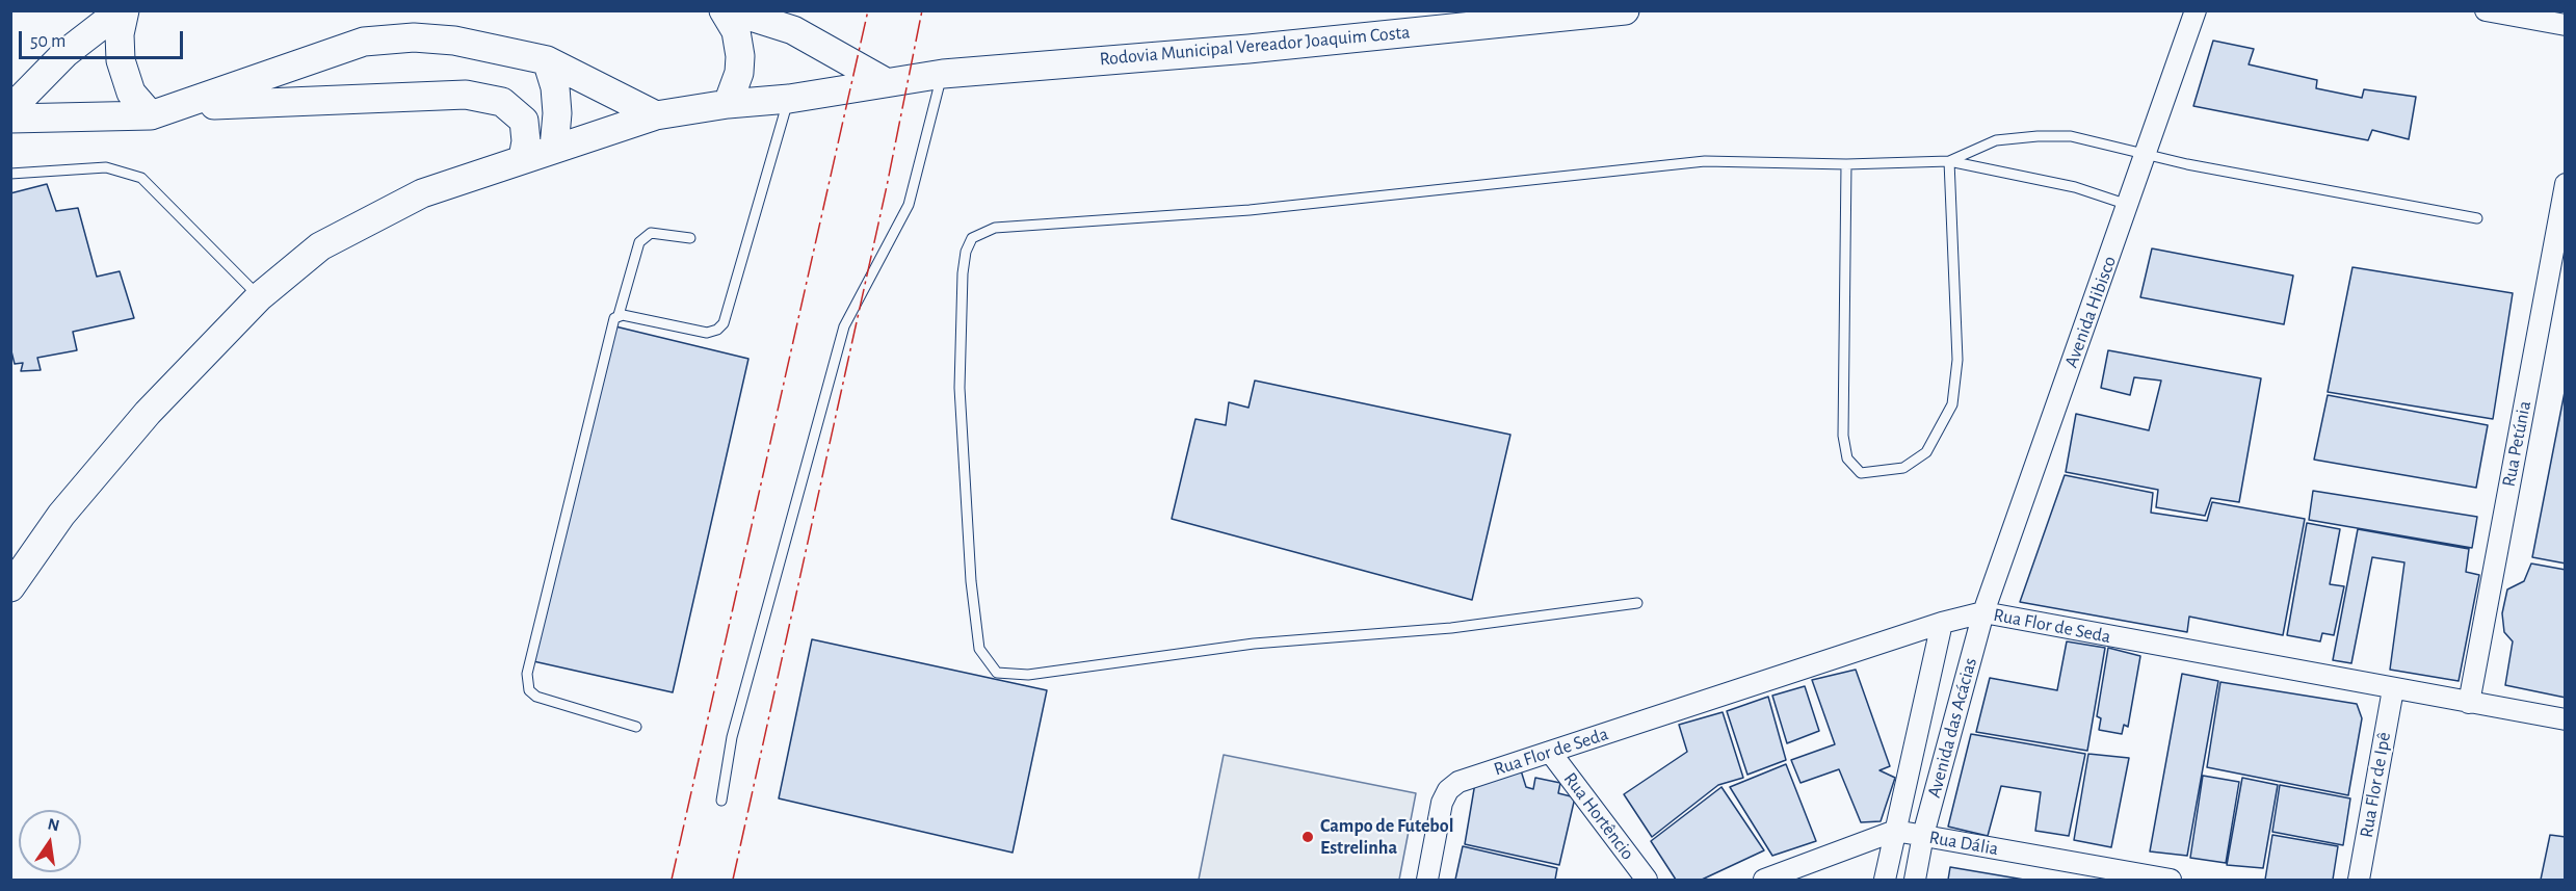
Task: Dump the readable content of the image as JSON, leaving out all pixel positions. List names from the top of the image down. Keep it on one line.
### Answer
{"streets":{"main road":["Rodovia Municipal Vereador Joaquim Costa"],"street":["Avenida Hibisco","Rua Petúnia","Rua Flor de Seda","Avenida das Acácias","Rua Flor de Ipê","Rua Hortêncio","Rua Dália"]},"crossings":[["Avenida Hibisco","Rua Flor de Seda"],["Avenida Hibisco","Avenida das Acácias"],["Rua Petúnia","Rua Flor de Seda"],["Rua Flor de Seda","Avenida das Acácias"],["Rua Flor de Seda","Rua Flor de Ipê"],["Rua Flor de Seda","Rua Hortêncio"],["Avenida das Acácias","Rua Dália"]],"places":["Campo de Futebol Estrelinha"],"scale_bar":"50 m","north":"top"}
